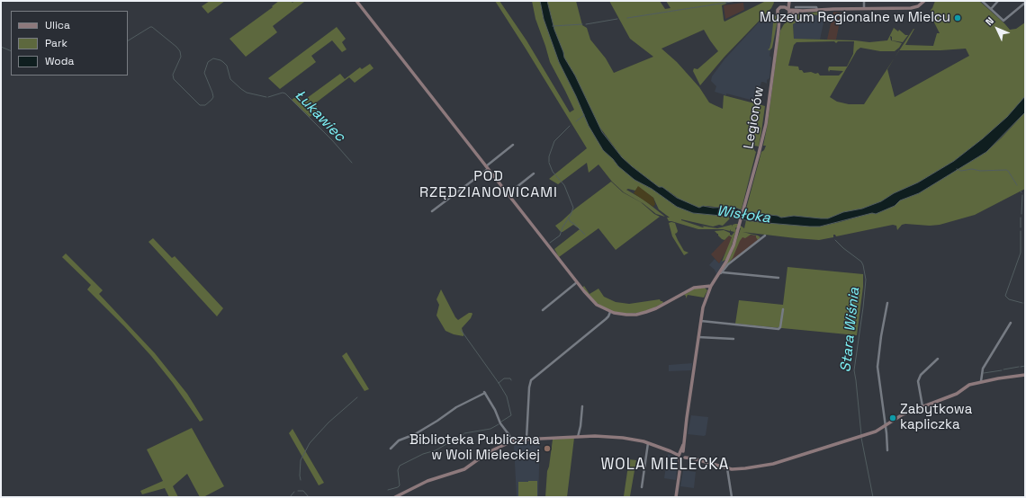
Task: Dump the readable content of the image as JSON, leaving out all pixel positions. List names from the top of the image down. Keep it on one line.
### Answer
{"streets":{"street":["Legionów"]},"districts":["POD RZĘDZIANOWICAMI","WOLA MIELECKA"],"water":["Łukawiec","Wisłoka","Stara Wiśnia"],"places":["Muzeum Regionalne w Mielcu","Zabytkowa kapliczka","Biblioteka Publiczna w Woli Mieleckiej"],"legend":["Ulica","Park","Woda"],"north":"top left"}
